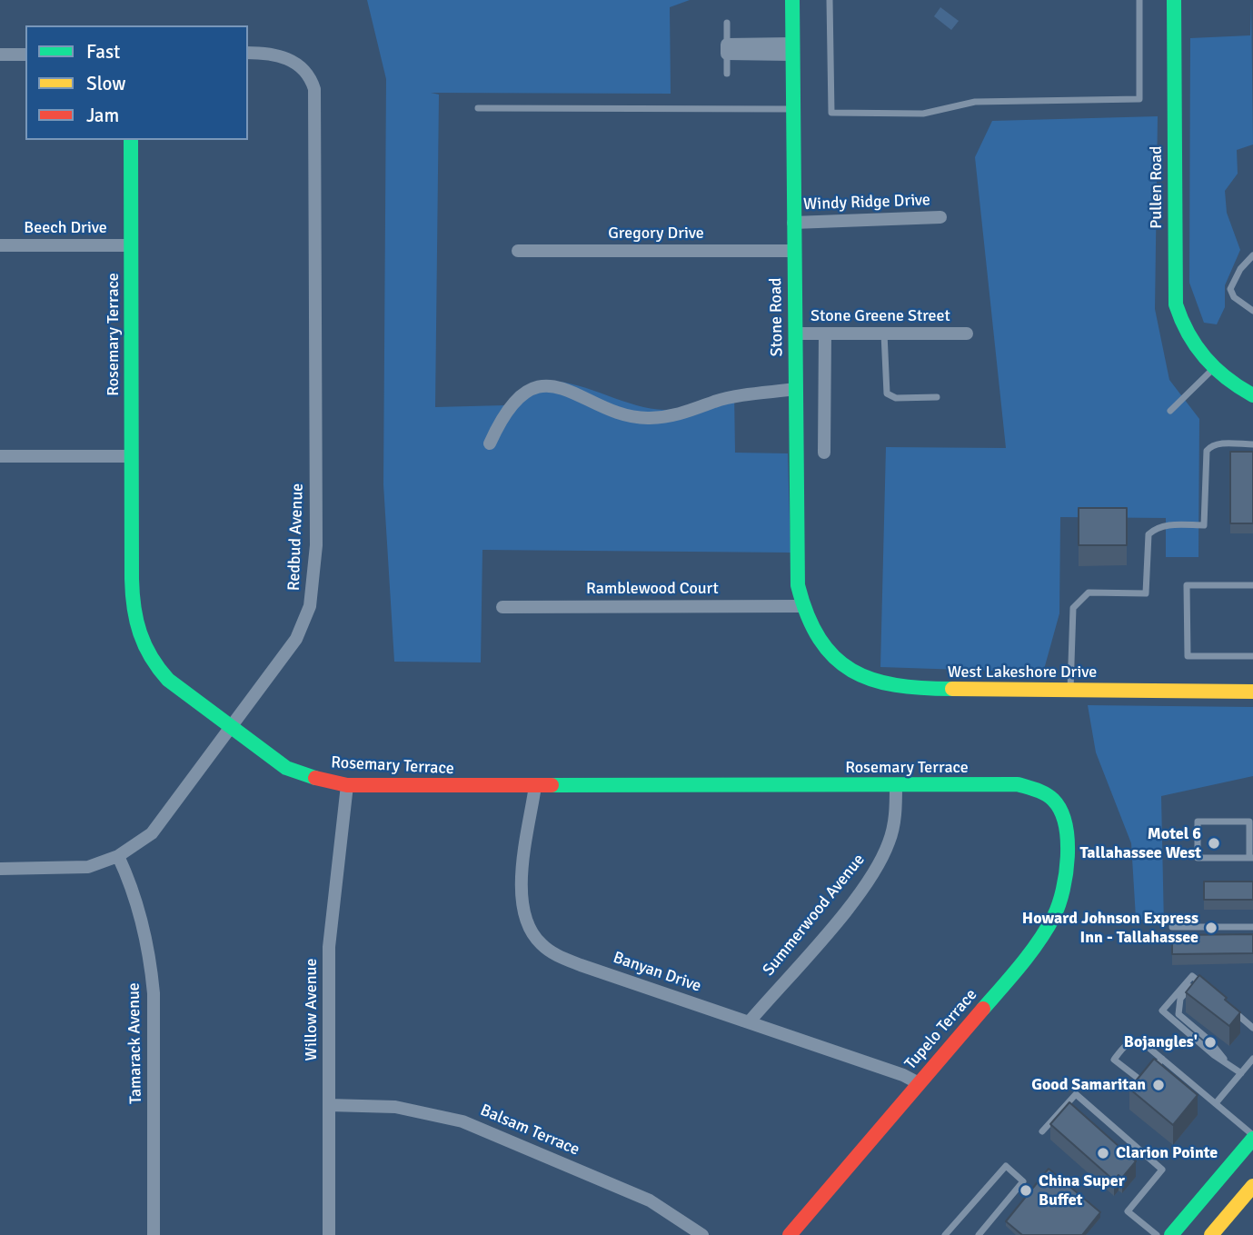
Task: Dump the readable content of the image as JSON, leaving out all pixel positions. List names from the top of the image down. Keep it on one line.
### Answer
{"streets":{"street":["Pullen Road","Windy Ridge Drive","Beech Drive","Gregory Drive","Stone Greene Street","Stone Road","Rosemary Terrace","Redbud Avenue","Ramblewood Court","West Lakeshore Drive","Summerwood Avenue","Banyan Drive","Willow Avenue","Tupelo Terrace","Tamarack Avenue","Balsam Terrace"]},"crossings":[["Windy Ridge Drive","Stone Road"],["Beech Drive","Rosemary Terrace"],["Gregory Drive","Stone Road"],["Stone Greene Street","Stone Road"],["Stone Road","Ramblewood Court"],["Stone Road","West Lakeshore Drive"],["Rosemary Terrace","Redbud Avenue"],["Rosemary Terrace","Summerwood Avenue"],["Rosemary Terrace","Banyan Drive"],["Rosemary Terrace","Willow Avenue"],["Rosemary Terrace","Tupelo Terrace"],["Redbud Avenue","Tamarack Avenue"],["Summerwood Avenue","Banyan Drive"],["Banyan Drive","Tupelo Terrace"],["Willow Avenue","Balsam Terrace"]],"places":["Motel 6 Tallahassee West","Howard Johnson Express Inn - Tallahassee","Bojangles'","Good Samaritan","Clarion Pointe","China Super Buffet"],"legend":["Fast","Slow","Jam"]}
